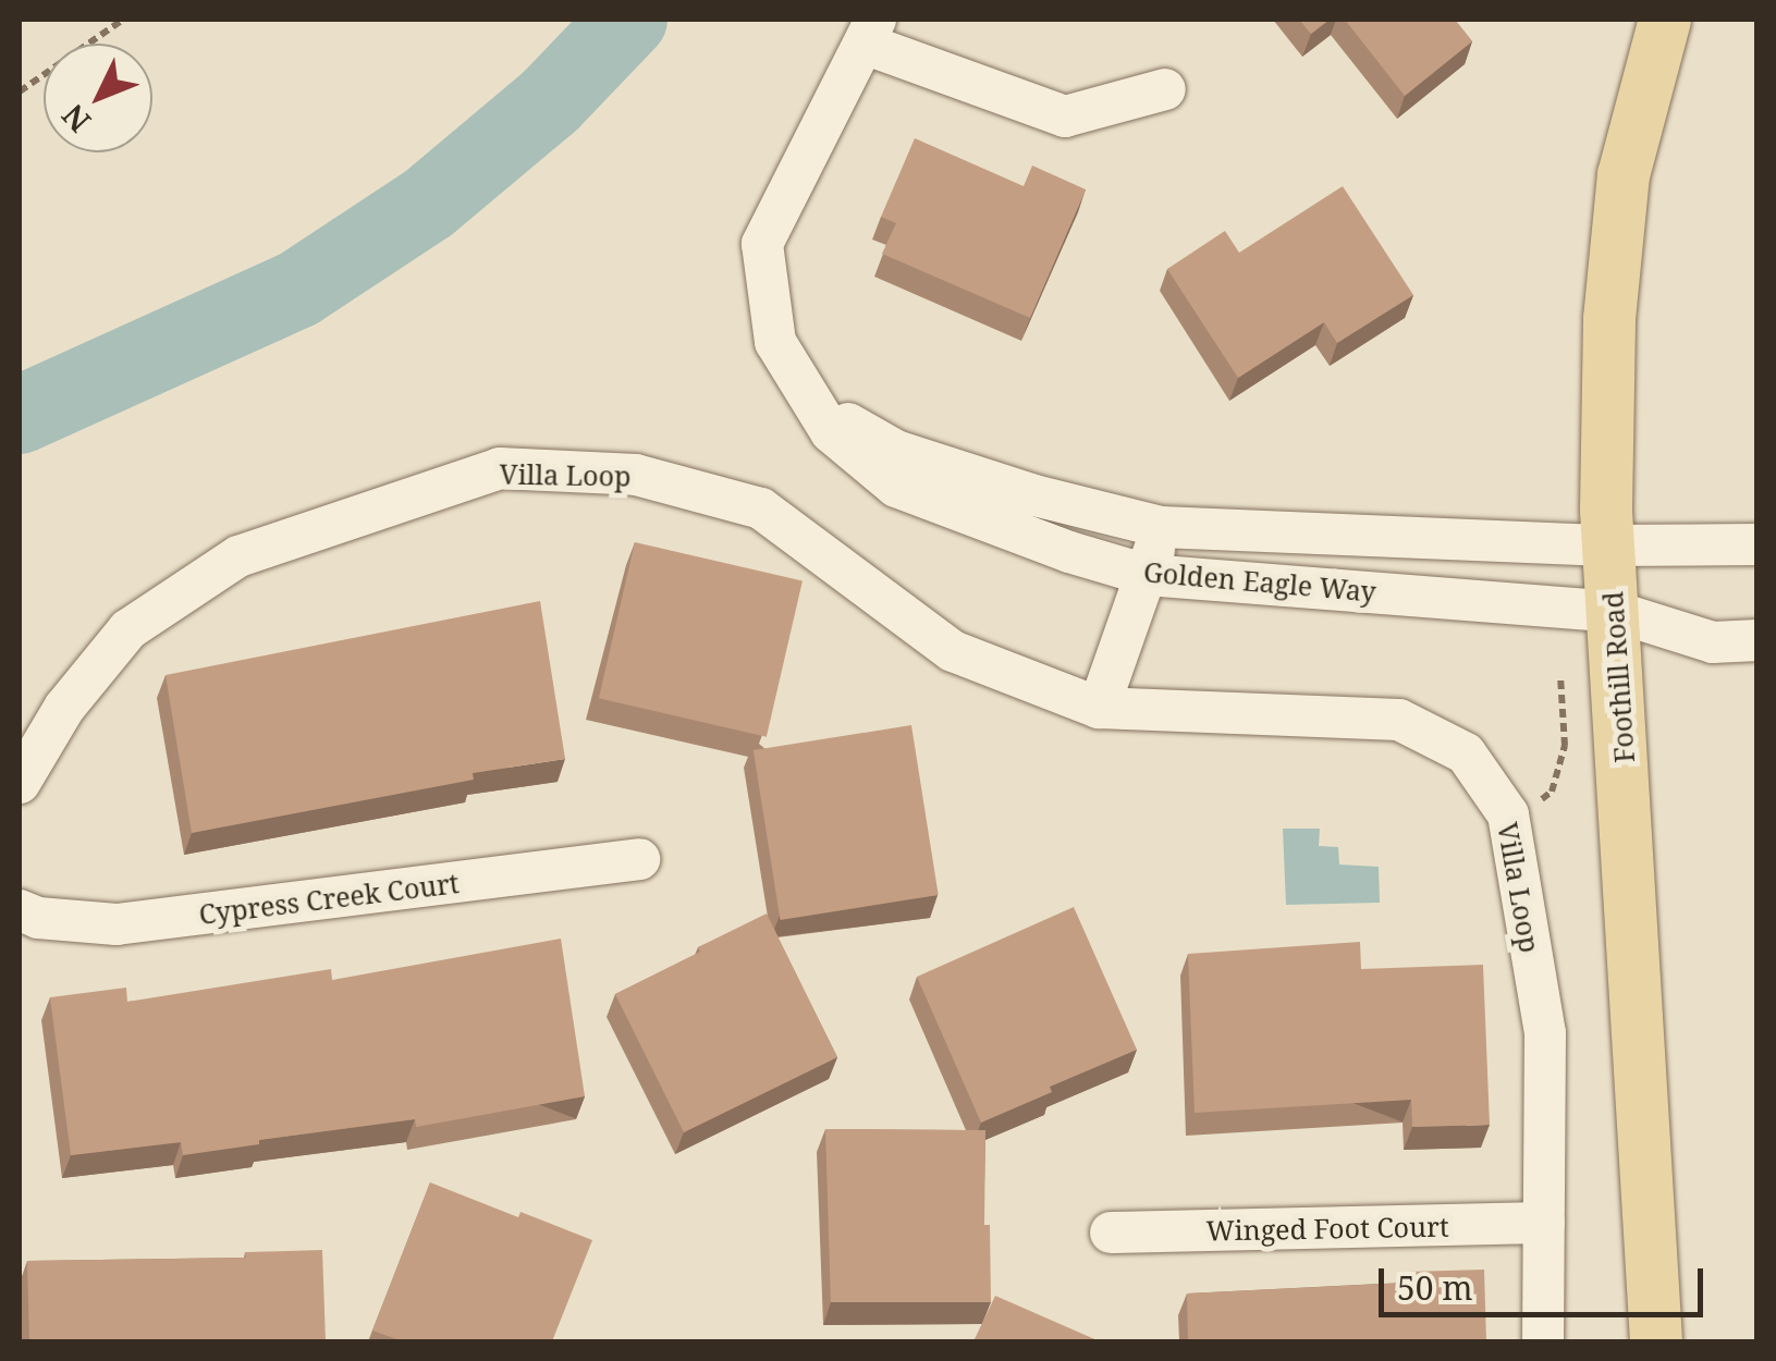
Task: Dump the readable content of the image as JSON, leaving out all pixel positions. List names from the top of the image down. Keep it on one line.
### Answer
{"streets":{"main road":["Foothill Road"],"street":["Villa Loop","Golden Eagle Way","Cypress Creek Court","Winged Foot Court"]},"crossings":[["Villa Loop","Winged Foot Court"],["Golden Eagle Way","Foothill Road"]],"scale_bar":"50 m","north":"bottom left"}
